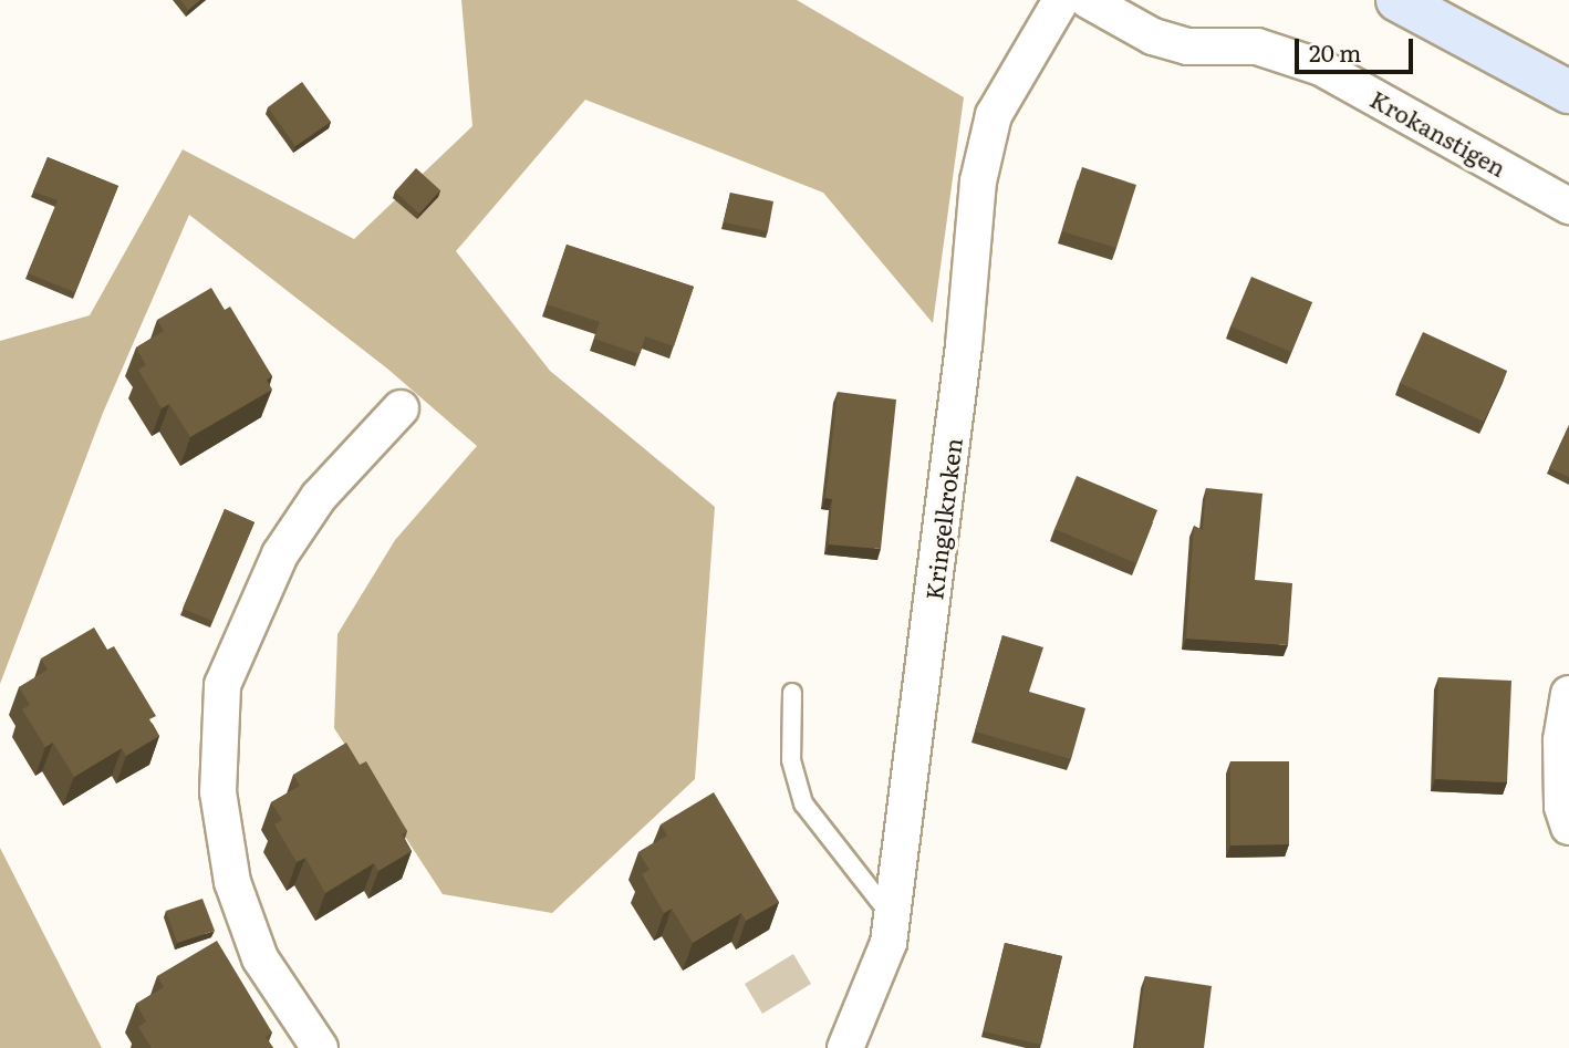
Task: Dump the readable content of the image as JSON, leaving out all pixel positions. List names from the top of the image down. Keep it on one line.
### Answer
{"streets":{"street":["Krokanstigen","Kringelkroken"]},"scale_bar":"20 m"}
